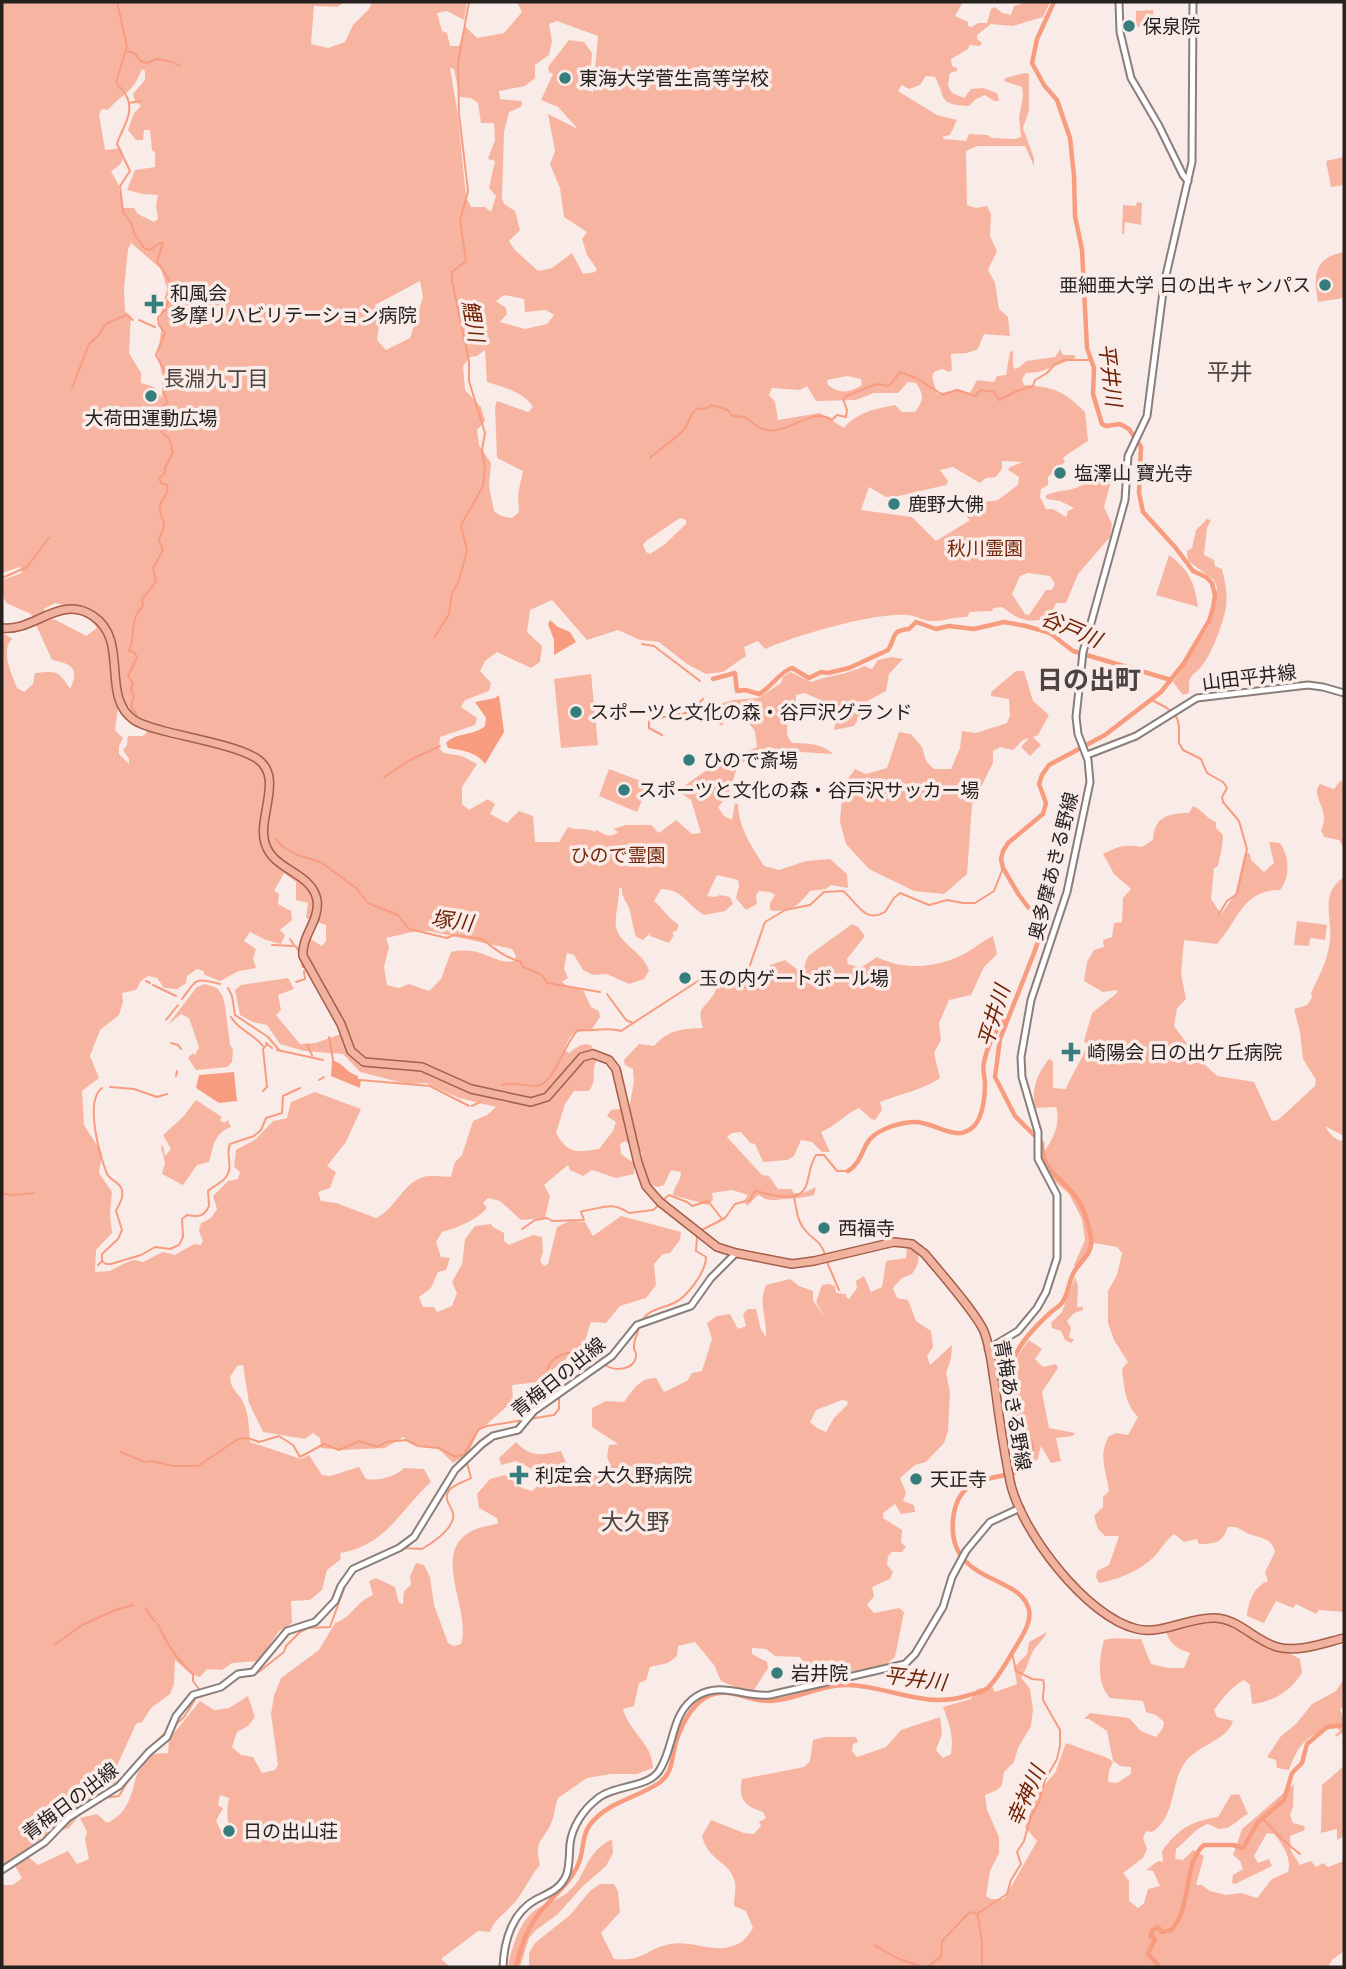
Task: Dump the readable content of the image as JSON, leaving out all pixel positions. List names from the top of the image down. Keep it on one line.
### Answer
{"streets":{"main road":["山田平井線","奥多摩あきる野線","青梅日の出線","青梅あきる野線"]},"crossings":[["山田平井線","奥多摩あきる野線"],["奥多摩あきる野線","青梅あきる野線"],["青梅日の出線","青梅あきる野線"]],"districts":["平井","長淵九丁目","日の出町","大久野"],"water":["鯉川","平井川","谷戸川","塚川","幸神川"],"parks":["秋川霊園","ひので霊園"],"places":{"other":["保泉院","東海大学菅生高等学校","亜細亜大学 日の出キャンパス","大荷田運動広場","塩澤山 寶光寺","鹿野大佛","スポーツと文化の森・谷戸沢グランド","ひので斎場","スポーツと文化の森・谷戸沢サッカー場","玉の内ゲートボール場","西福寺","天正寺","岩井院","日の出山荘"],"health":["和風会 多摩リハビリテーション病院","崎陽会 日の出ケ丘病院","利定会 大久野病院"]}}
